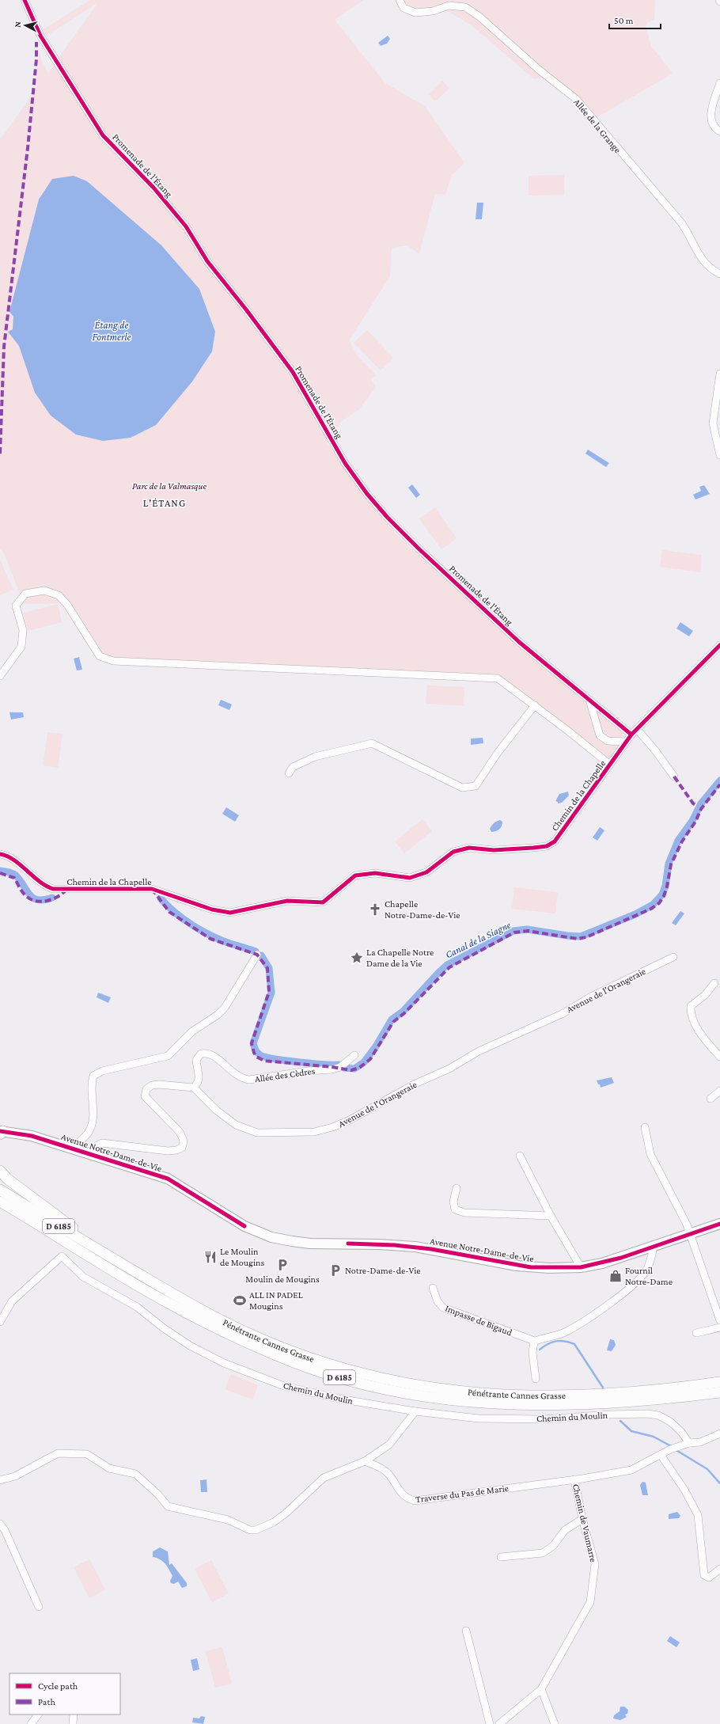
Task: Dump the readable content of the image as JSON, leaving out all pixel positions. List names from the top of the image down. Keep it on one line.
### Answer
{"streets":{"highway":["D 6185","Pénétrante Cannes Grasse"],"main road":["Avenue Notre-Dame-de-Vie"],"street":["Allée de la Grange","Promenade de l'Étang","Chemin de la Chapelle","Avenue de l'Orangeraie","Allée des Cèdres","Impasse de Bigaud","Chemin du Moulin","Traverse du Pas de Marie","Chemin de Vaumarre"]},"crossings":[["Promenade de l'Étang","Chemin de la Chapelle"],["Avenue de l'Orangeraie","Allée des Cèdres"],["Chemin du Moulin","Chemin de Vaumarre"],["Traverse du Pas de Marie","Chemin de Vaumarre"]],"districts":["L'ÉTANG"],"water":["Étang de Fontmerle","Canal de la Siagne"],"parks":["Parc de la Valmasque"],"places":{"church":["Chapelle Notre-Dame-de-Vie"],"place":["La Chapelle Notre Dame de la Vie"],"restaurant":["Le Moulin de Mougins"],"parking":["Moulin de Mougins","Notre-Dame-de-Vie"],"shop":["Fournil Notre-Dame"],"sports":["ALL IN PADEL Mougins"]},"legend":["Cycle path","Path"],"scale_bar":"50 m","north":"left"}
